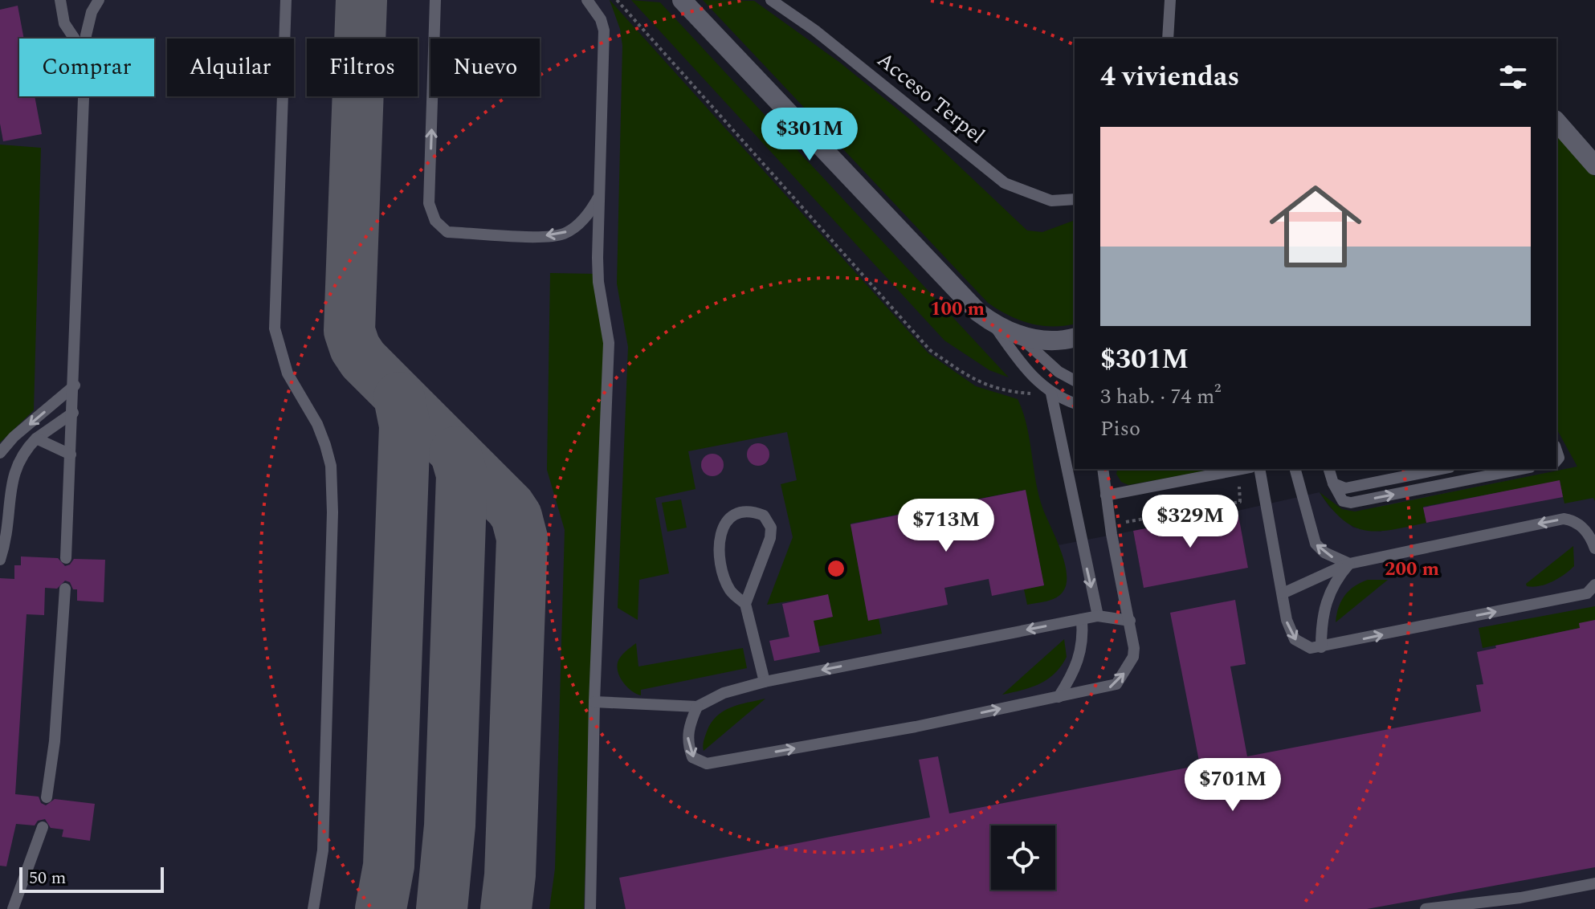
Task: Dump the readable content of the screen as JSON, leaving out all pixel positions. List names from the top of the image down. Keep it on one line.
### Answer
{"streets":{"lane":["Acceso Terpel"]},"scale_bar":"50 m","page":{"chip":["Comprar","Alquilar","Filtros","Nuevo"],"heading":"4 viviendas","price":["$301M","$329M","$713M","$701M"],"list":[{"name":"$301M","note":"3 hab. · 74 m² · Piso"}],"scale":"50 m"},"rings":["100 m","200 m"]}
